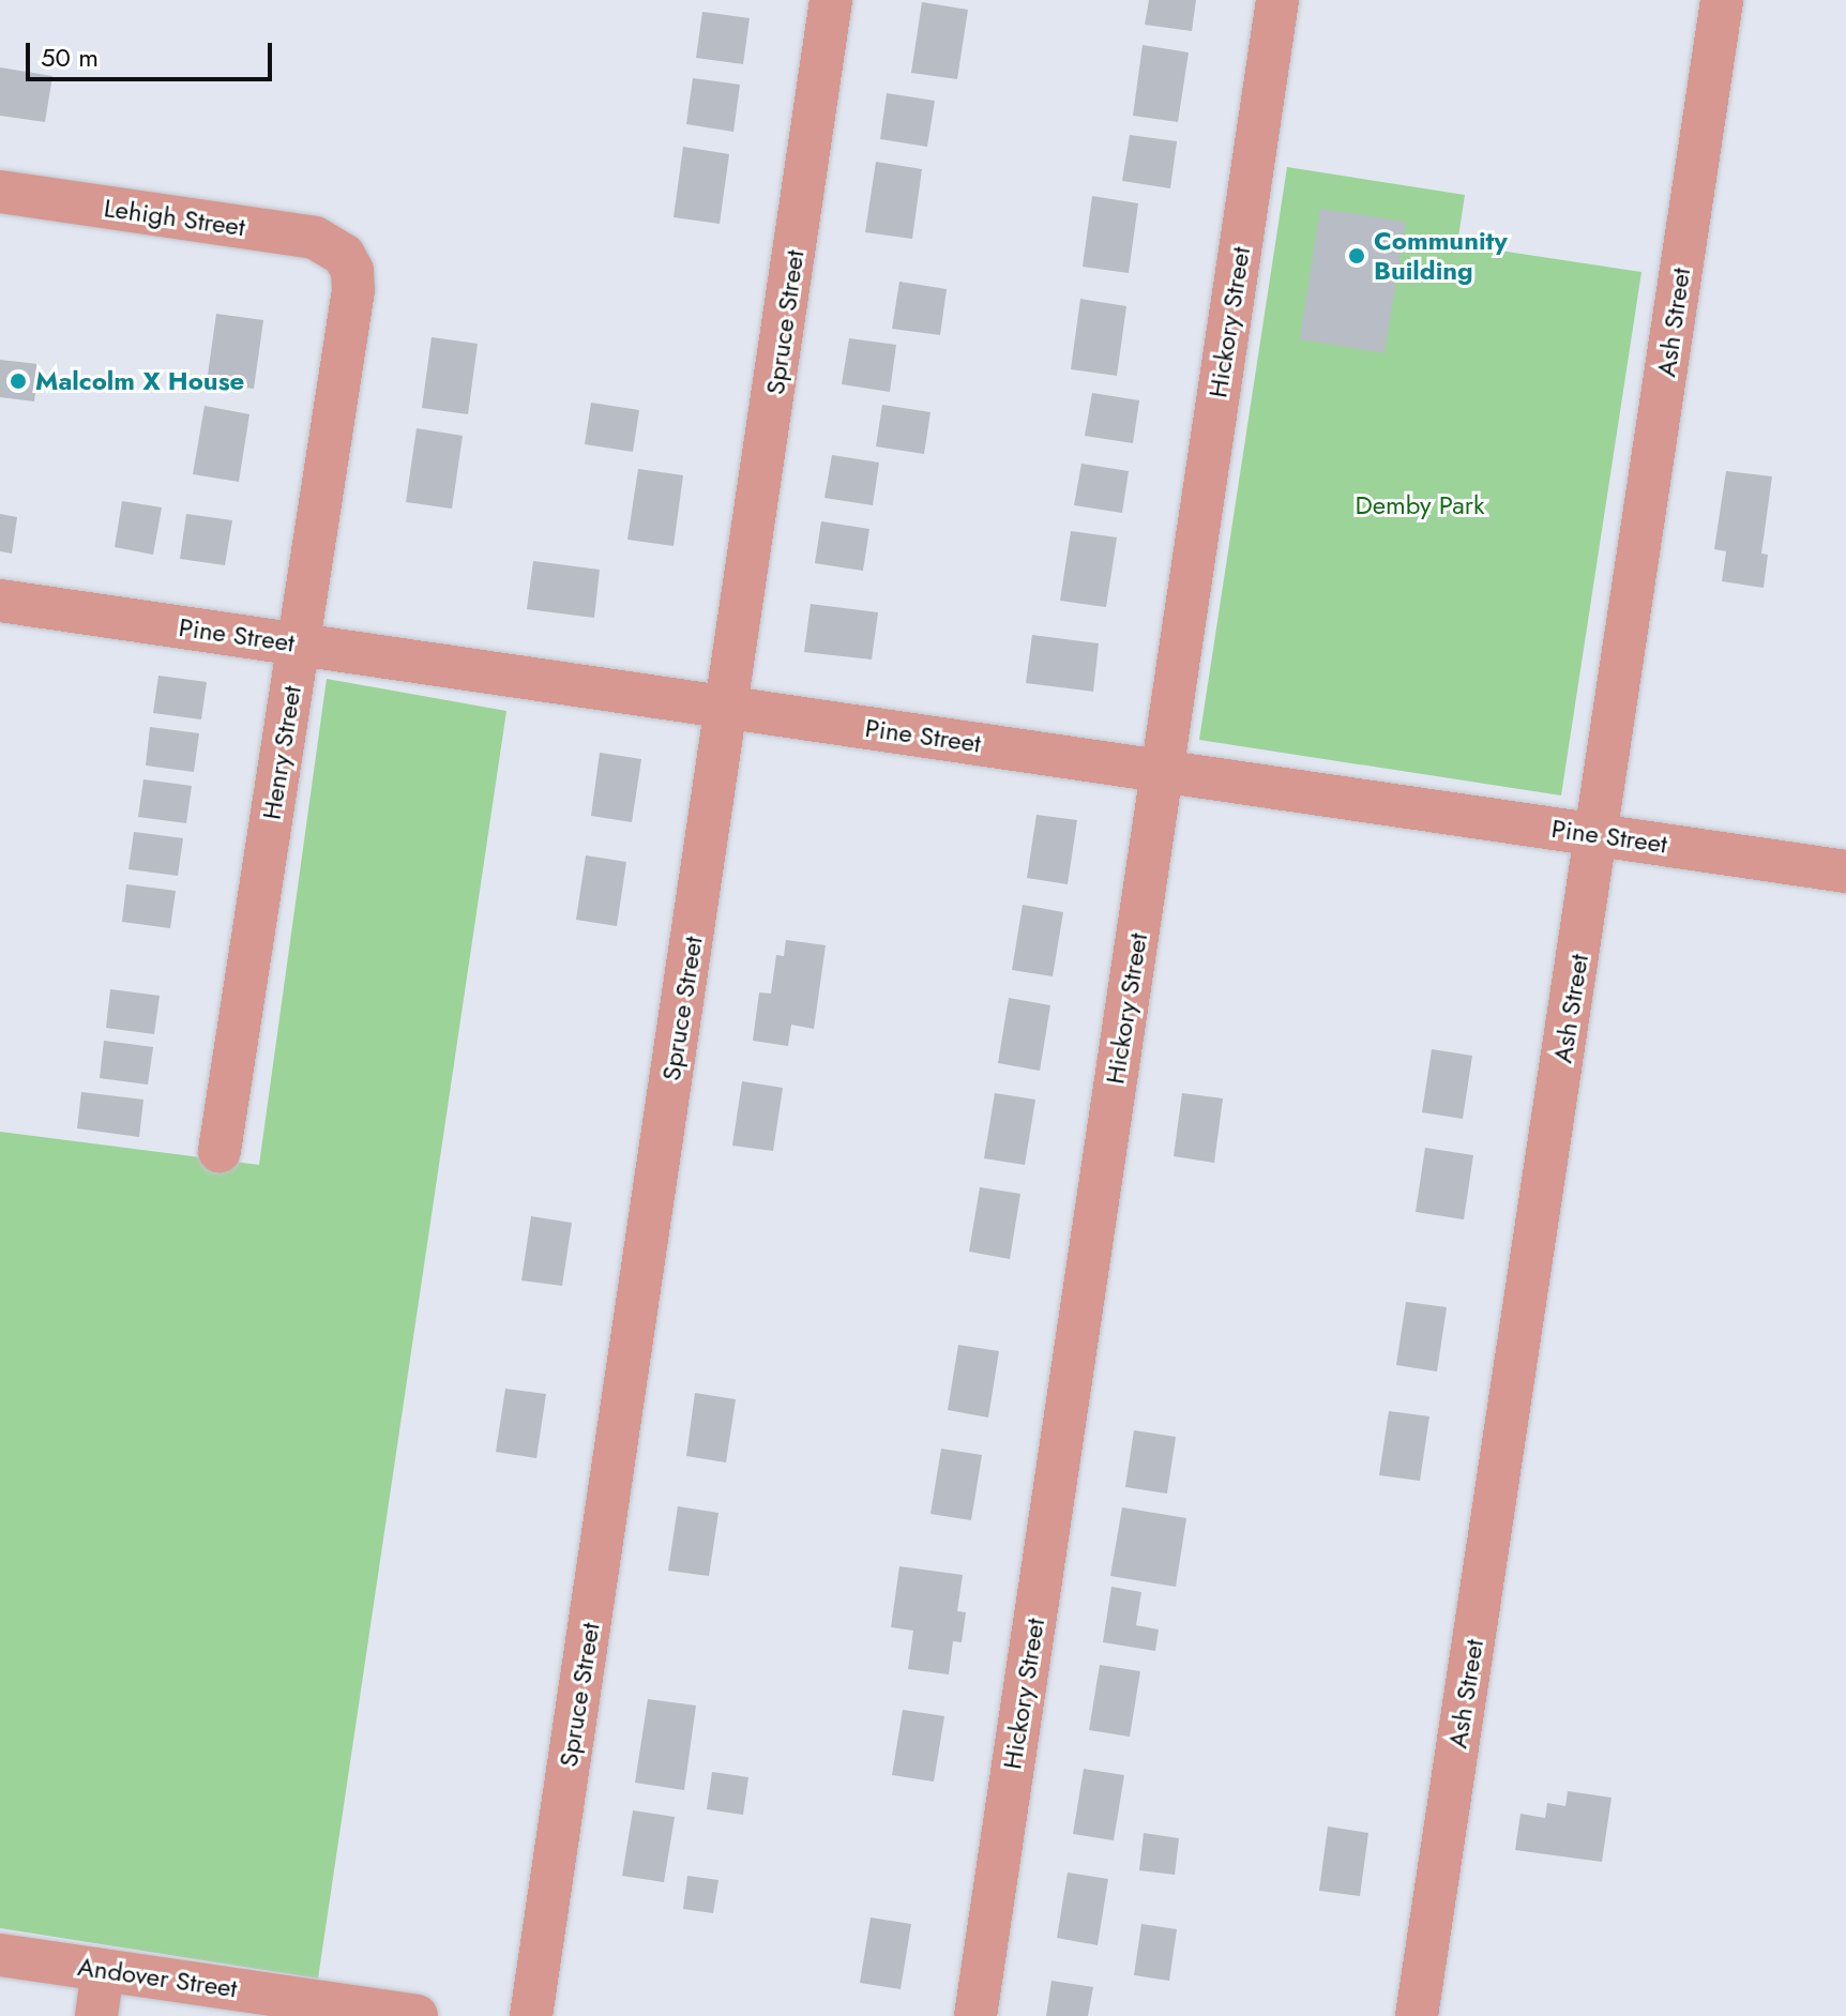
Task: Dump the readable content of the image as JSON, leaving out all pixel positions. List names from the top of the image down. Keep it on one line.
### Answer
{"streets":{"street":["Lehigh Street","Spruce Street","Hickory Street","Ash Street","Pine Street","Henry Street","Andover Street"]},"crossings":[["Lehigh Street","Henry Street"],["Spruce Street","Pine Street"],["Hickory Street","Pine Street"],["Ash Street","Pine Street"],["Pine Street","Henry Street"]],"parks":["Demby Park"],"places":["Community Building","Malcolm X House"],"scale_bar":"50 m"}
